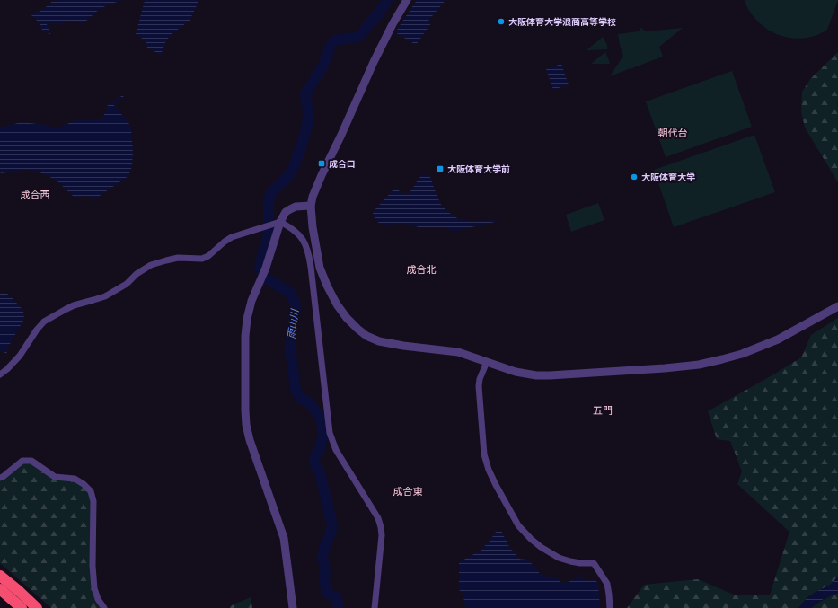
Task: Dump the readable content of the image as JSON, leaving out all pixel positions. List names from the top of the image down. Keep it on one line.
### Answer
{"districts":["朝代台","成合西","成合北","五門","成合東"],"water":["雨山川"],"places":{"other":["大阪体育大学浪商高等学校","大阪体育大学"],"transit":["成合口","大阪体育大学前"]}}
